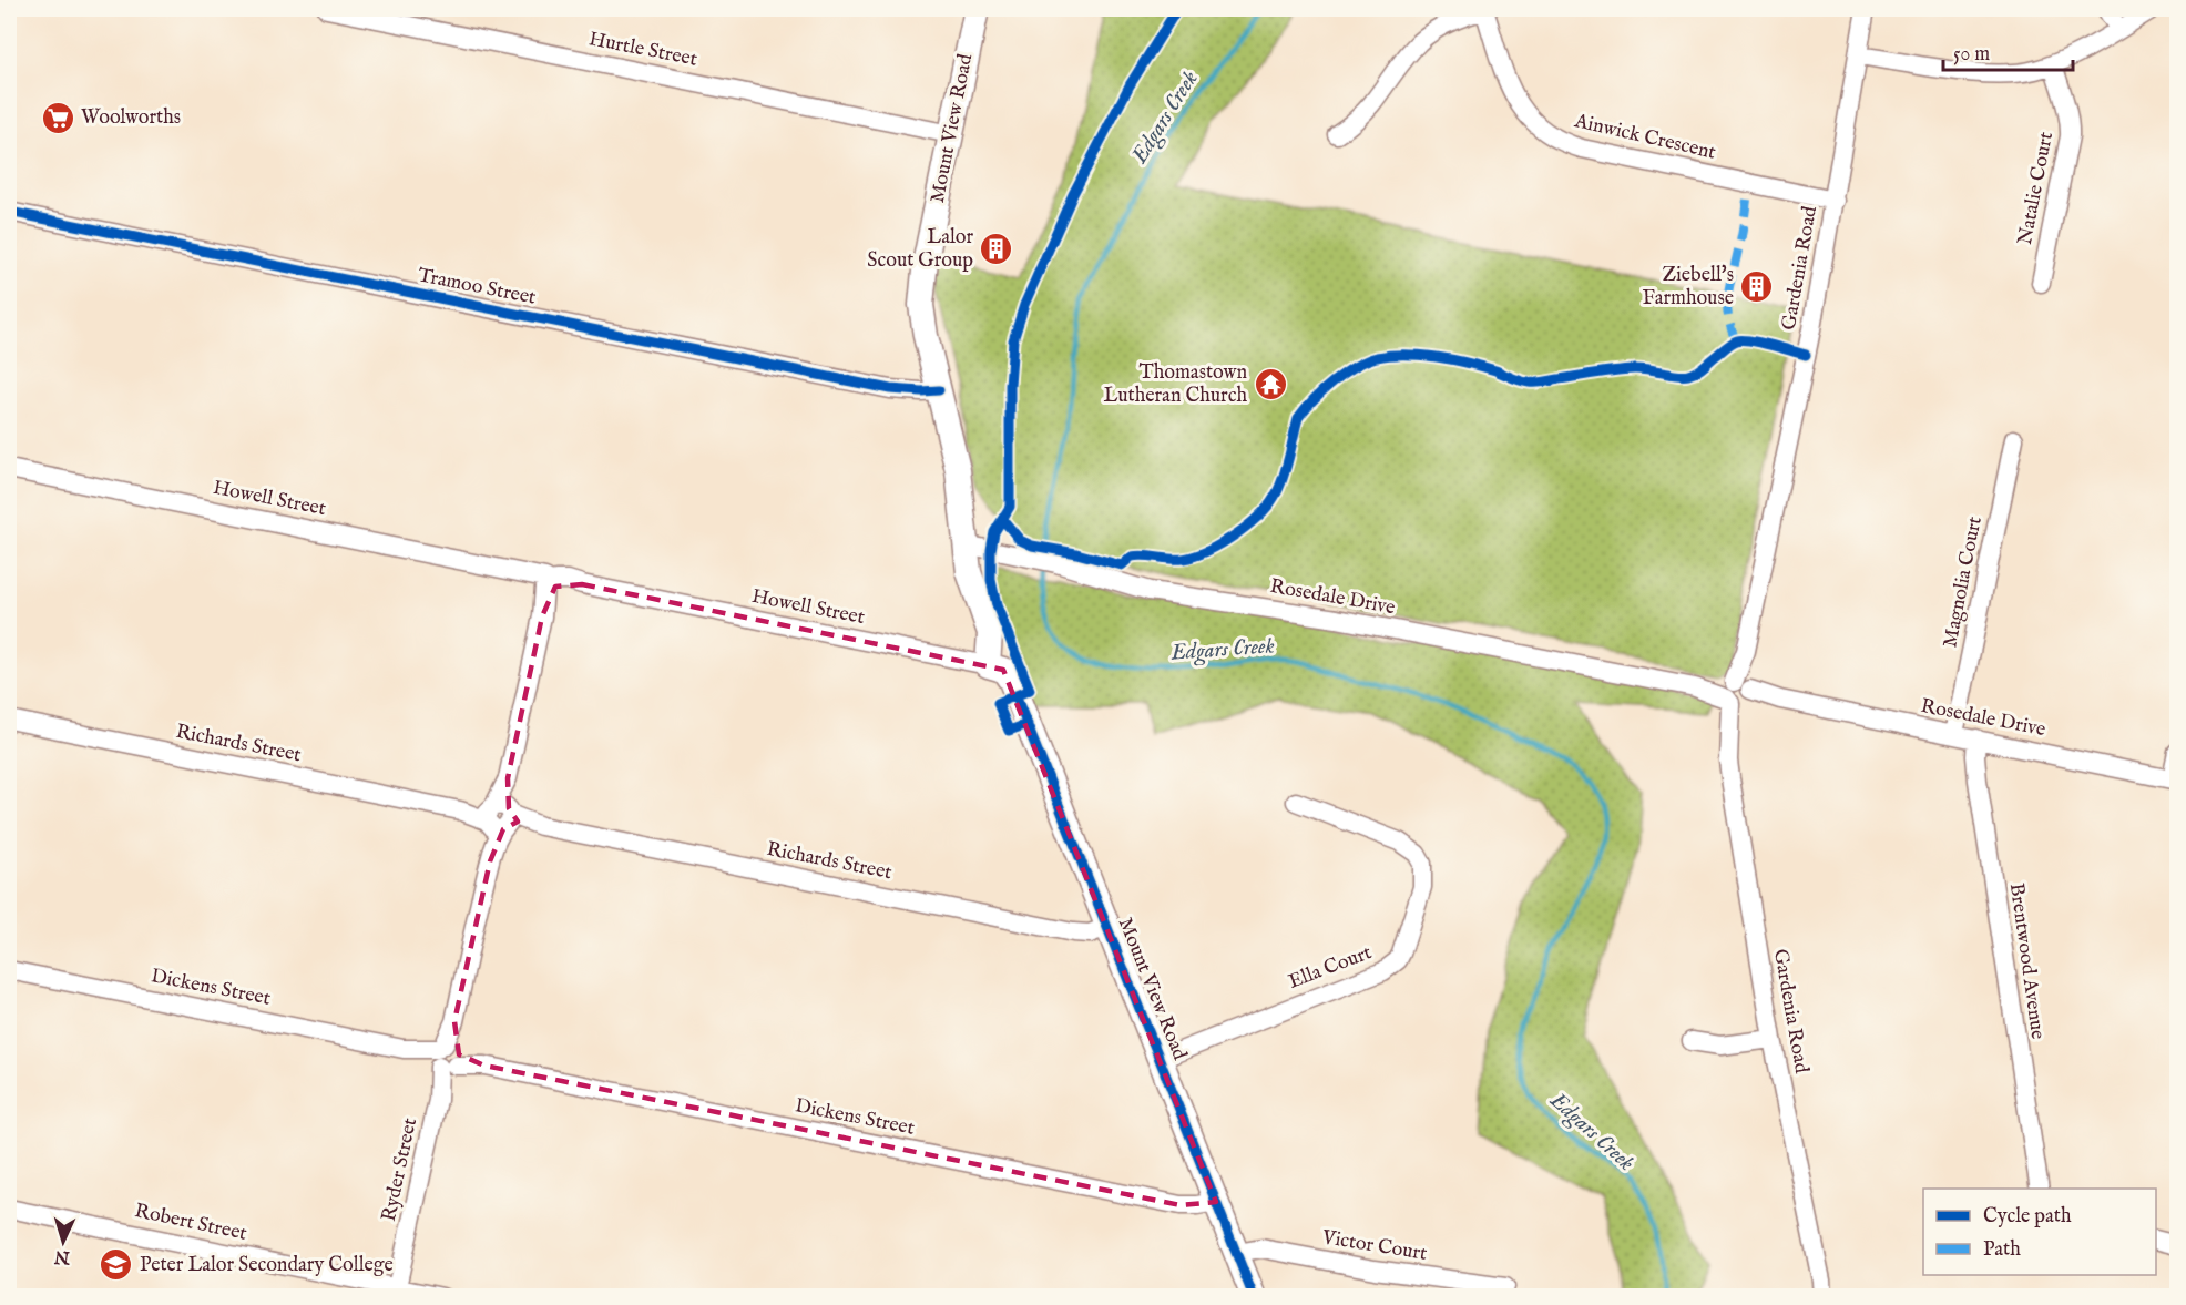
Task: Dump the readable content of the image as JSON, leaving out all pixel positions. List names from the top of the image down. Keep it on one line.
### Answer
{"streets":{"street":["Hurtle Street","Mount View Road","Ainwick Crescent","Natalie Court","Gardenia Road","Tramoo Street","Howell Street","Magnolia Court","Rosedale Drive","Richards Street","Brentwood Avenue","Ella Court","Dickens Street","Ryder Street","Robert Street","Victor Court"]},"crossings":[["Hurtle Street","Mount View Road"],["Mount View Road","Tramoo Street"],["Mount View Road","Howell Street"],["Mount View Road","Rosedale Drive"],["Mount View Road","Richards Street"],["Mount View Road","Ella Court"],["Mount View Road","Dickens Street"],["Mount View Road","Victor Court"],["Ainwick Crescent","Gardenia Road"],["Gardenia Road","Rosedale Drive"],["Howell Street","Ryder Street"],["Magnolia Court","Rosedale Drive"],["Rosedale Drive","Brentwood Avenue"],["Richards Street","Ryder Street"],["Dickens Street","Ryder Street"],["Ryder Street","Robert Street"]],"water":["Edgars Creek"],"places":{"supermarket":["Woolworths"],"building":["Lalor Scout Group","Ziebell's Farmhouse"],"temple":["Thomastown Lutheran Church"],"school or university":["Peter Lalor Secondary College"]},"legend":["Cycle path","Path"],"scale_bar":"50 m","north":"bottom"}
